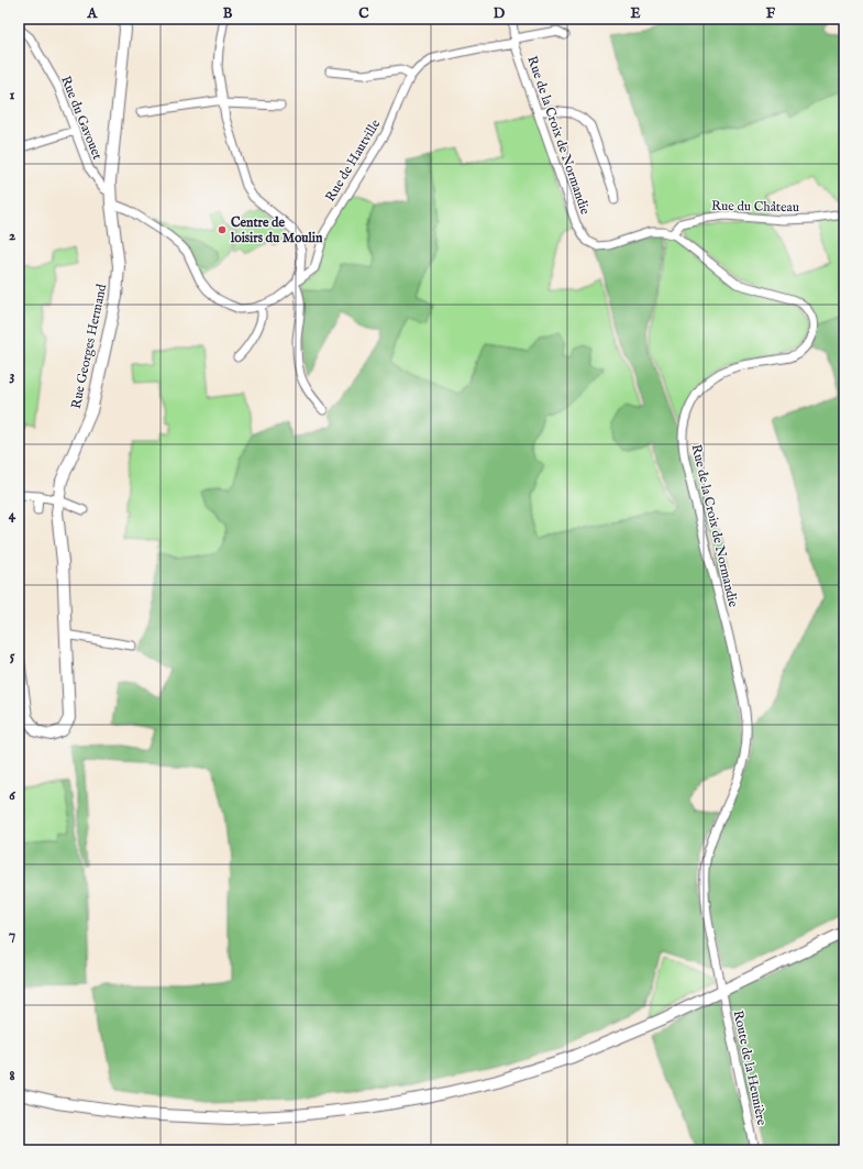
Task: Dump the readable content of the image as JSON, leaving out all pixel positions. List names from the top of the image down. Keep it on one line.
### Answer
{"streets":{"street":["Rue du Gavouet","Rue de la Croix de Normandie","Rue de Hautville","Rue du Château","Rue Georges Hermand","Route de la Heunière"]},"crossings":[["Rue du Gavouet","Rue Georges Hermand"],["Rue de la Croix de Normandie","Rue de Hautville"],["Rue de la Croix de Normandie","Rue du Château"],["Rue de la Croix de Normandie","Route de la Heunière"],["Rue de Hautville","Rue Georges Hermand"]],"places":["Centre de loisirs du Moulin"],"grid":{"columns":["A","B","C","D","E","F"],"rows":["1","2","3","4","5","6","7","8"]}}
